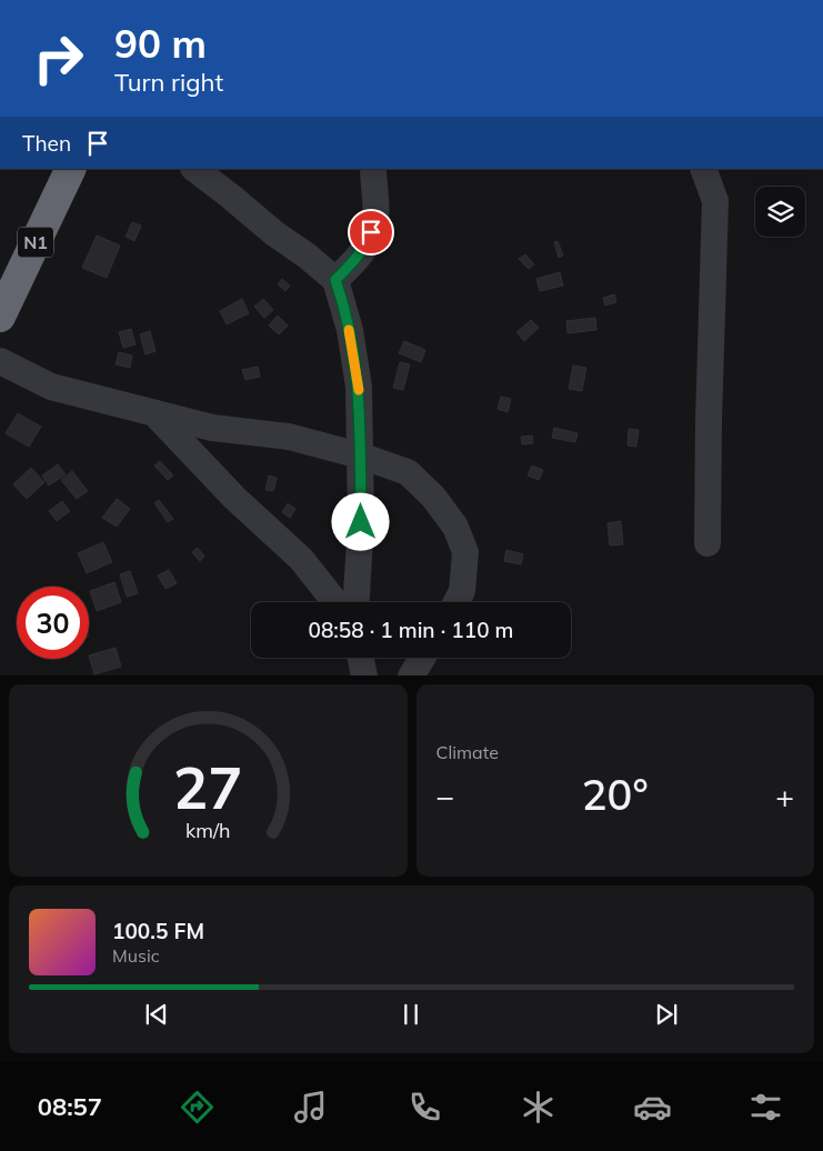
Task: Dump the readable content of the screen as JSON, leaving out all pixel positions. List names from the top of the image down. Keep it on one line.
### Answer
{"streets":{"highway":["N1"]},"page":{"turn":["90 m","Turn right"],"then":"Then","limit":"30","trip":"08:58 · 1 min · 110 m","tile":"Climate","heat":["−","20°","+"],"song":["100.5 FM","Music"],"tabs":"08:57","gauge":["27","km/h"]}}
